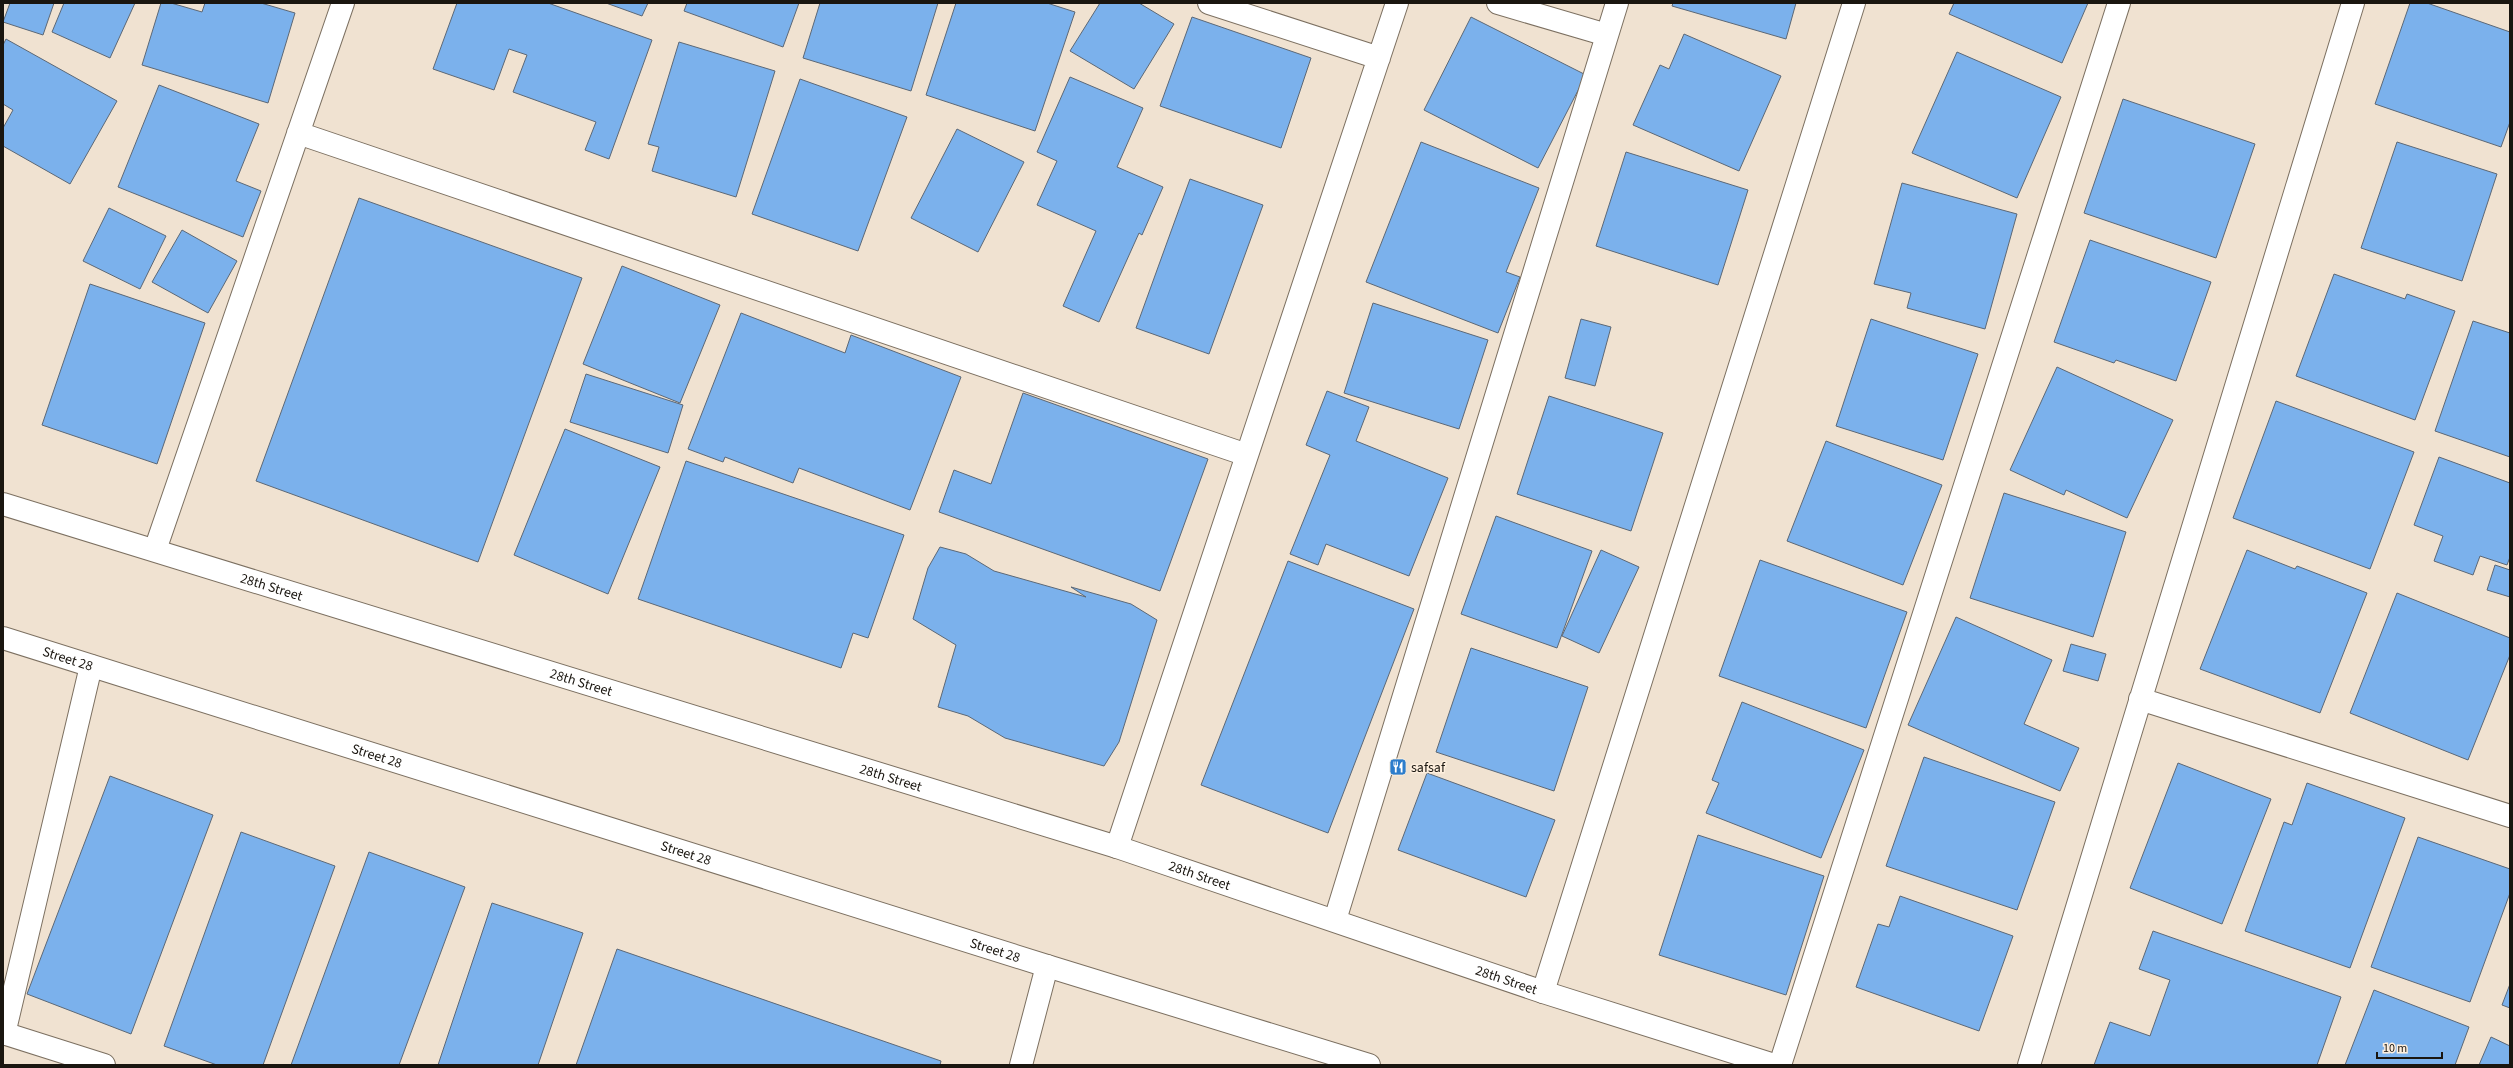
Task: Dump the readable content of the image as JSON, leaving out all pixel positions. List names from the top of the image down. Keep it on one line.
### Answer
{"streets":{"street":["28th Street","Street 28"]},"places":{"restaurant":["safsaf"]},"scale_bar":"10 m"}
